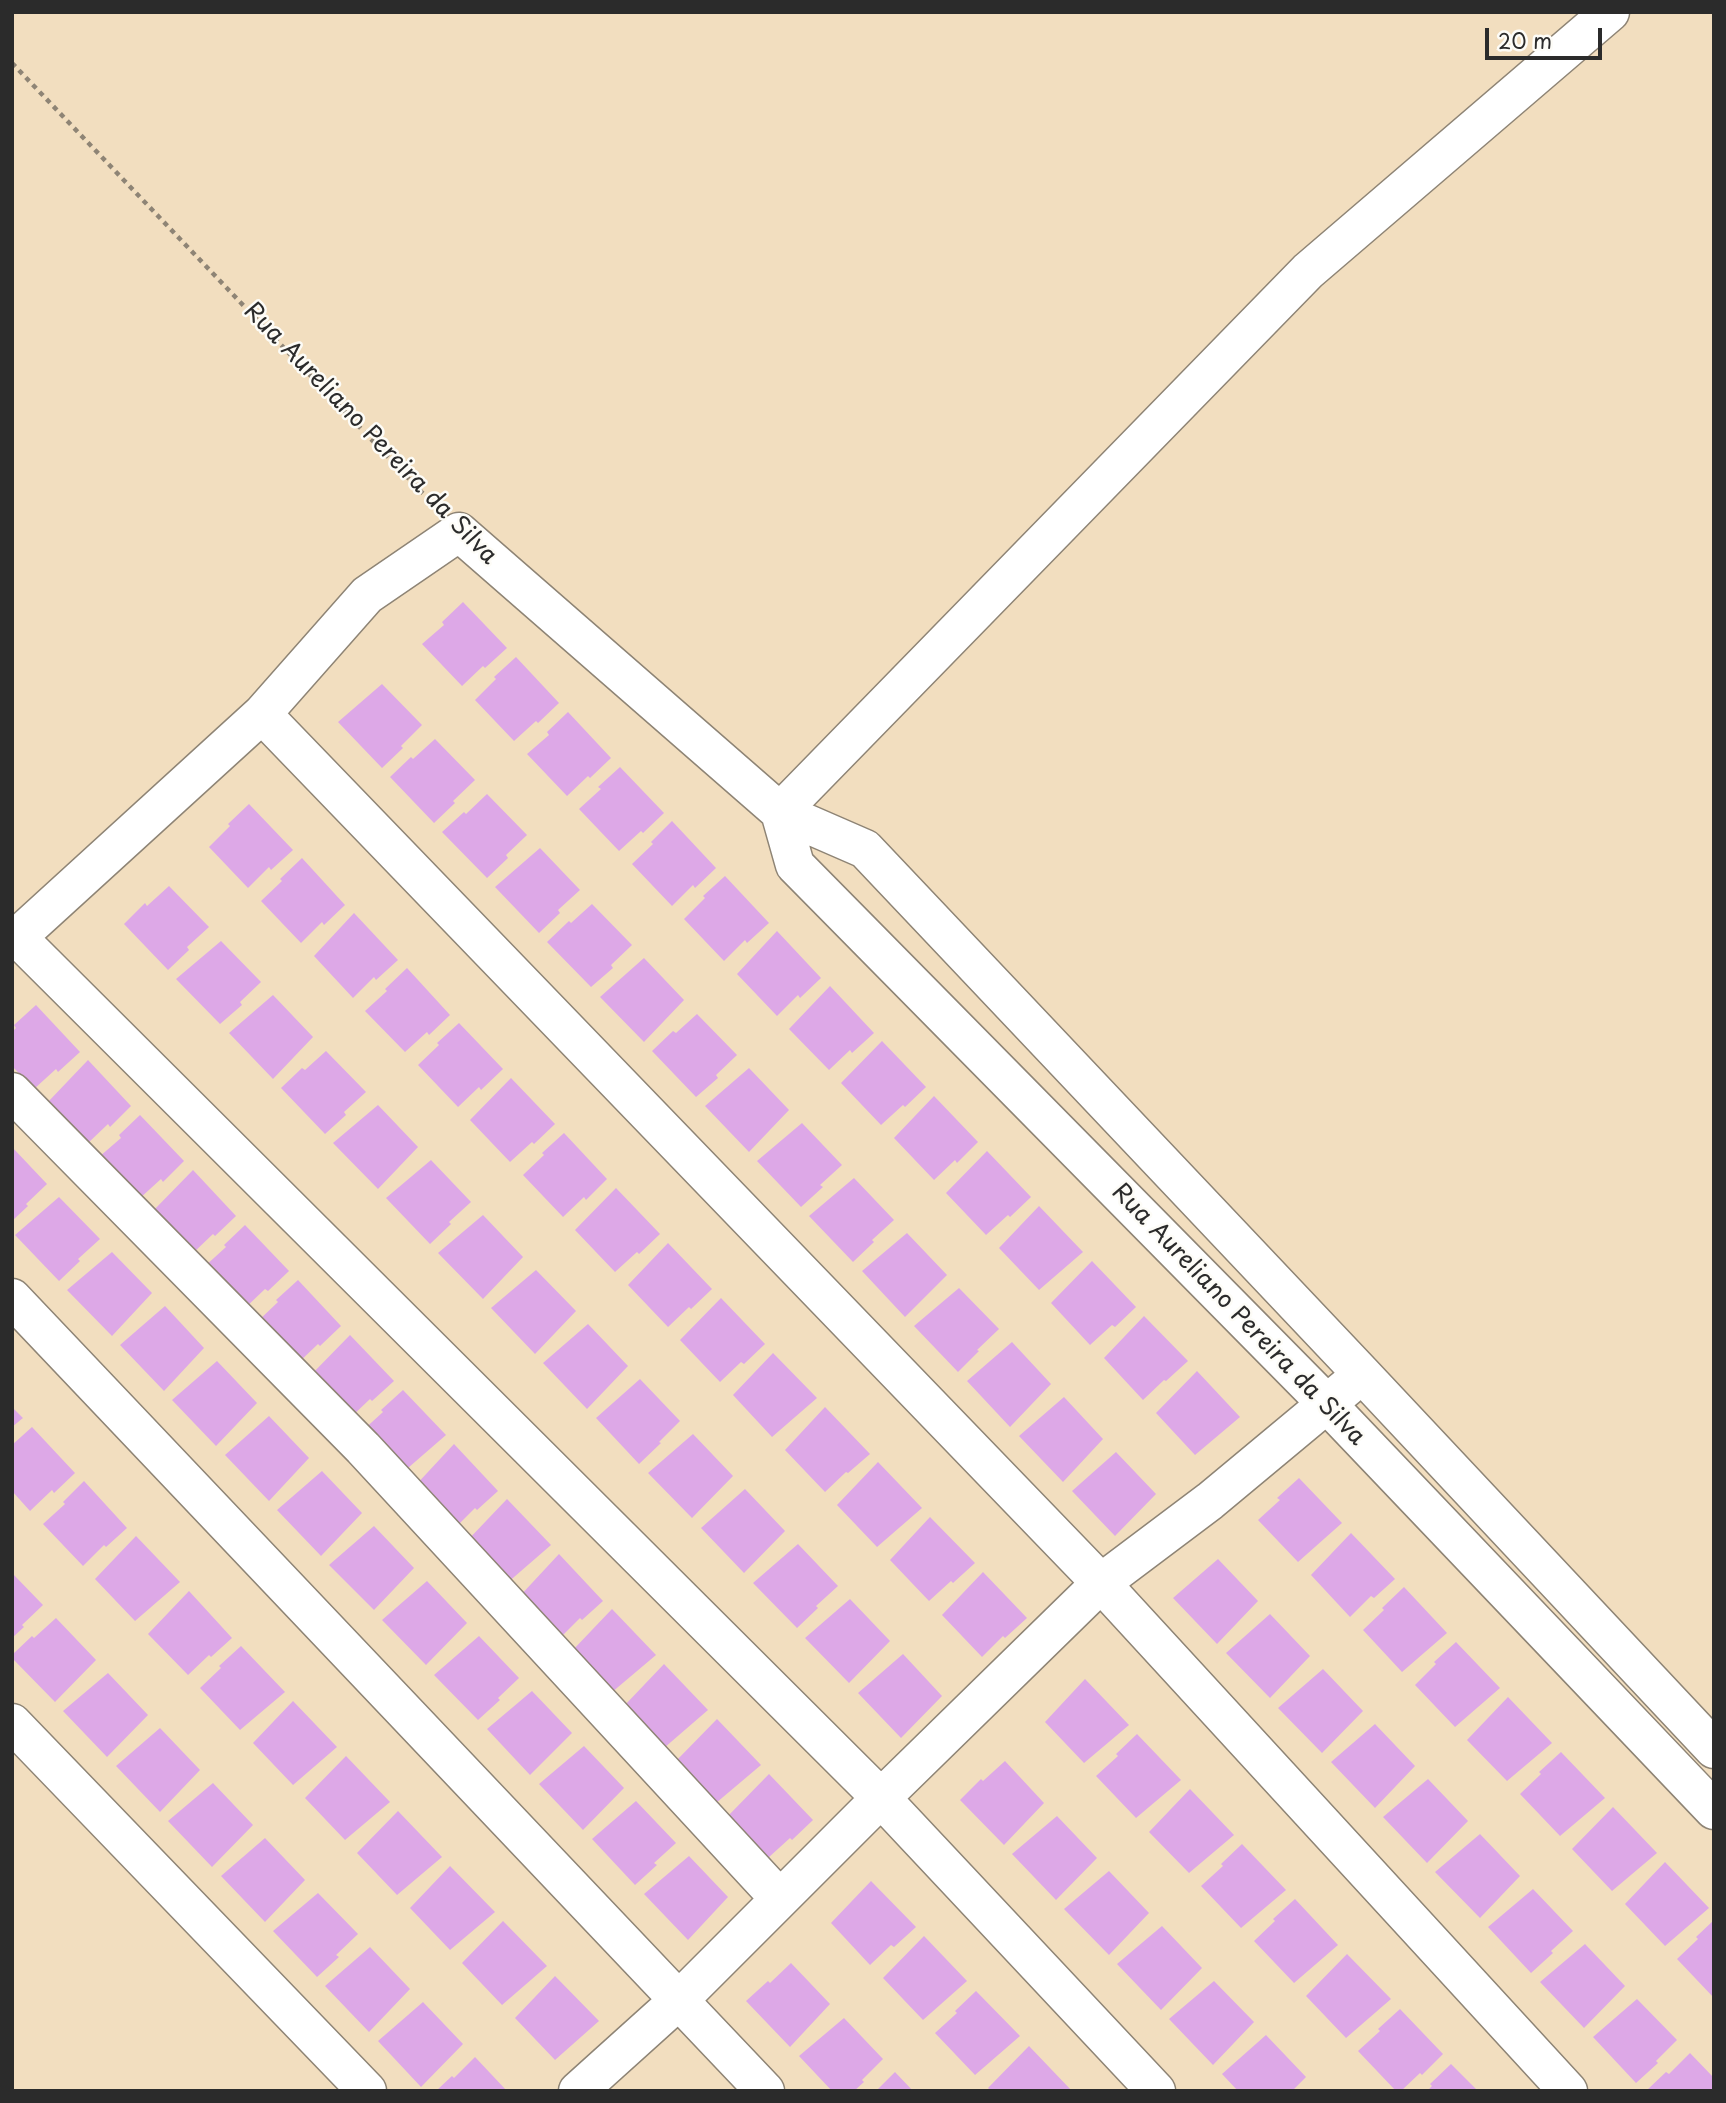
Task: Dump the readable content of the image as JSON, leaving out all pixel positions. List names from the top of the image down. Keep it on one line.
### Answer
{"streets":{"street":["Rua Aureliano Pereira da Silva"]},"scale_bar":"20 m"}
